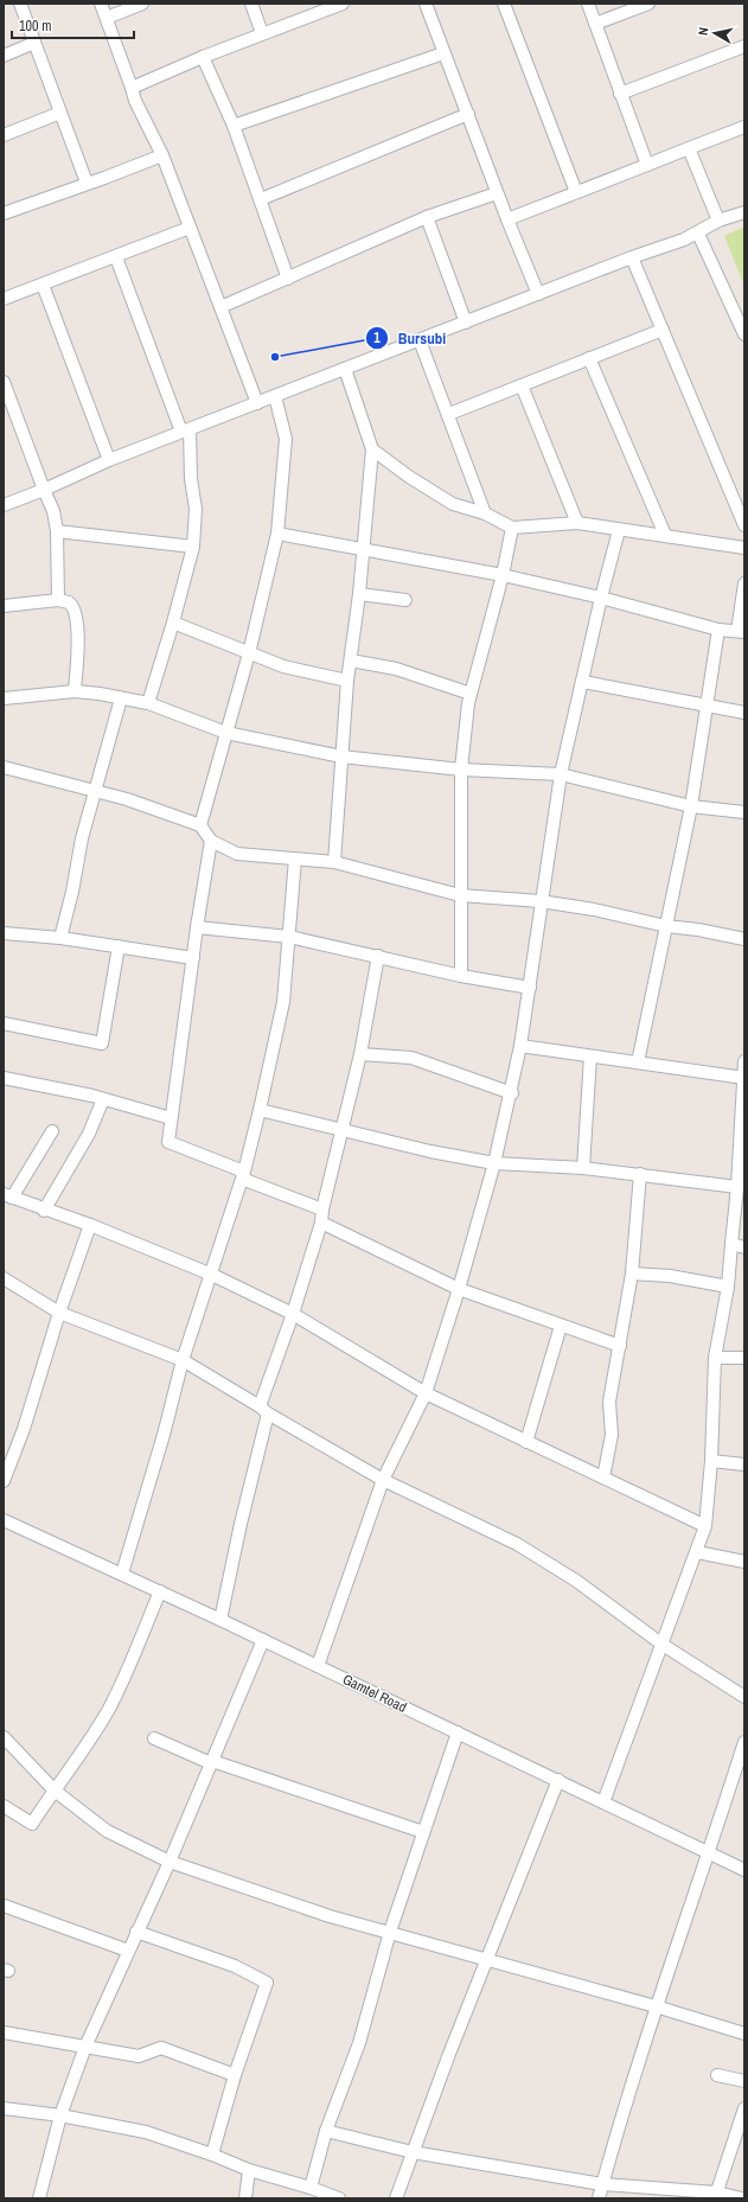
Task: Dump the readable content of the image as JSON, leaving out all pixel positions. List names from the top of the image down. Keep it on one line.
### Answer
{"streets":{"street":["Gamtel Road"]},"places":["Bursubi"],"scale_bar":"100 m","north":"left"}
